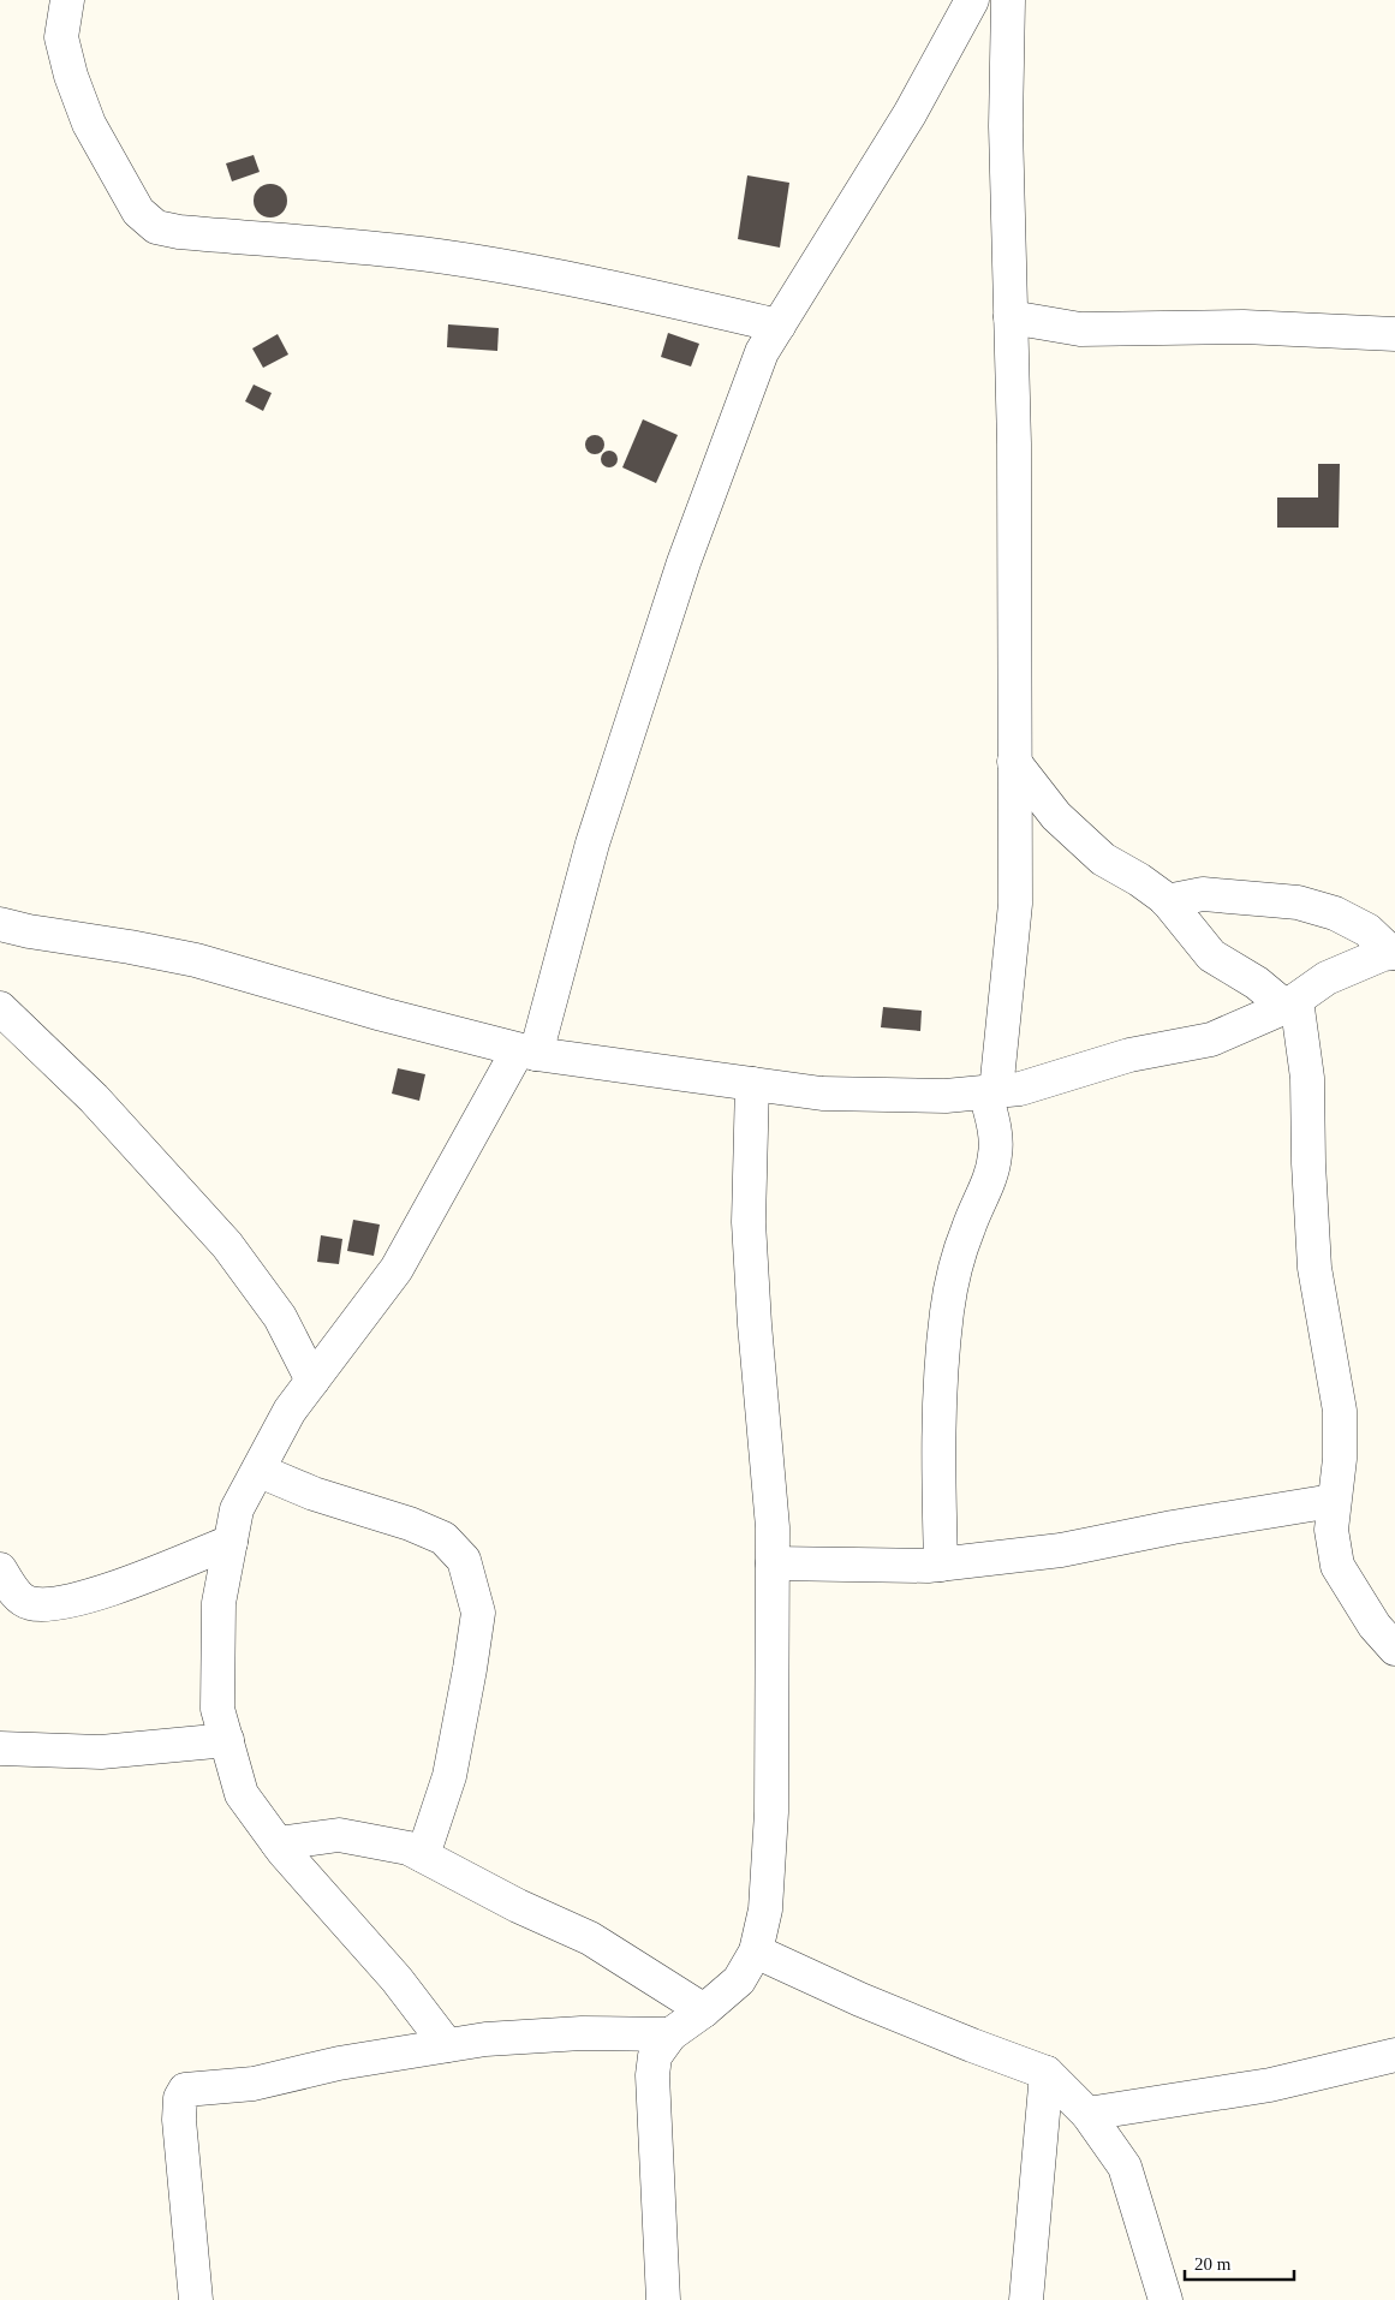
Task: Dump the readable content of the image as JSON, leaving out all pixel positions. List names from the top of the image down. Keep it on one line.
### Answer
{"scale_bar":"20 m"}
